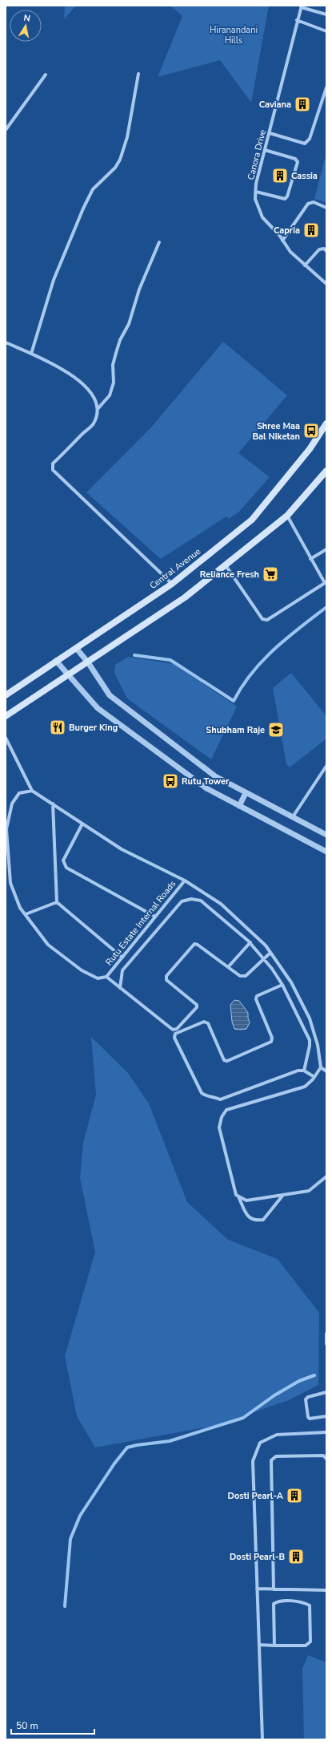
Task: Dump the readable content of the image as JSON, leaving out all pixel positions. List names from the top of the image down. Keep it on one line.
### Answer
{"streets":{"main road":["Central Avenue"],"street":["Canora Drive","Rutu Estate Internal Roads"]},"parks":["Hiranandani Hills"],"places":{"building":["Caviana","Cassia","Capria","Dosti Pearl-A","Dosti Pearl-B"],"bus stop":["Shree Maa Bal Niketan","Rutu Tower"],"supermarket":["Reliance Fresh"],"restaurant":["Burger King"],"school or university":["Shubham Raje"]},"scale_bar":"50 m","north":"top"}
